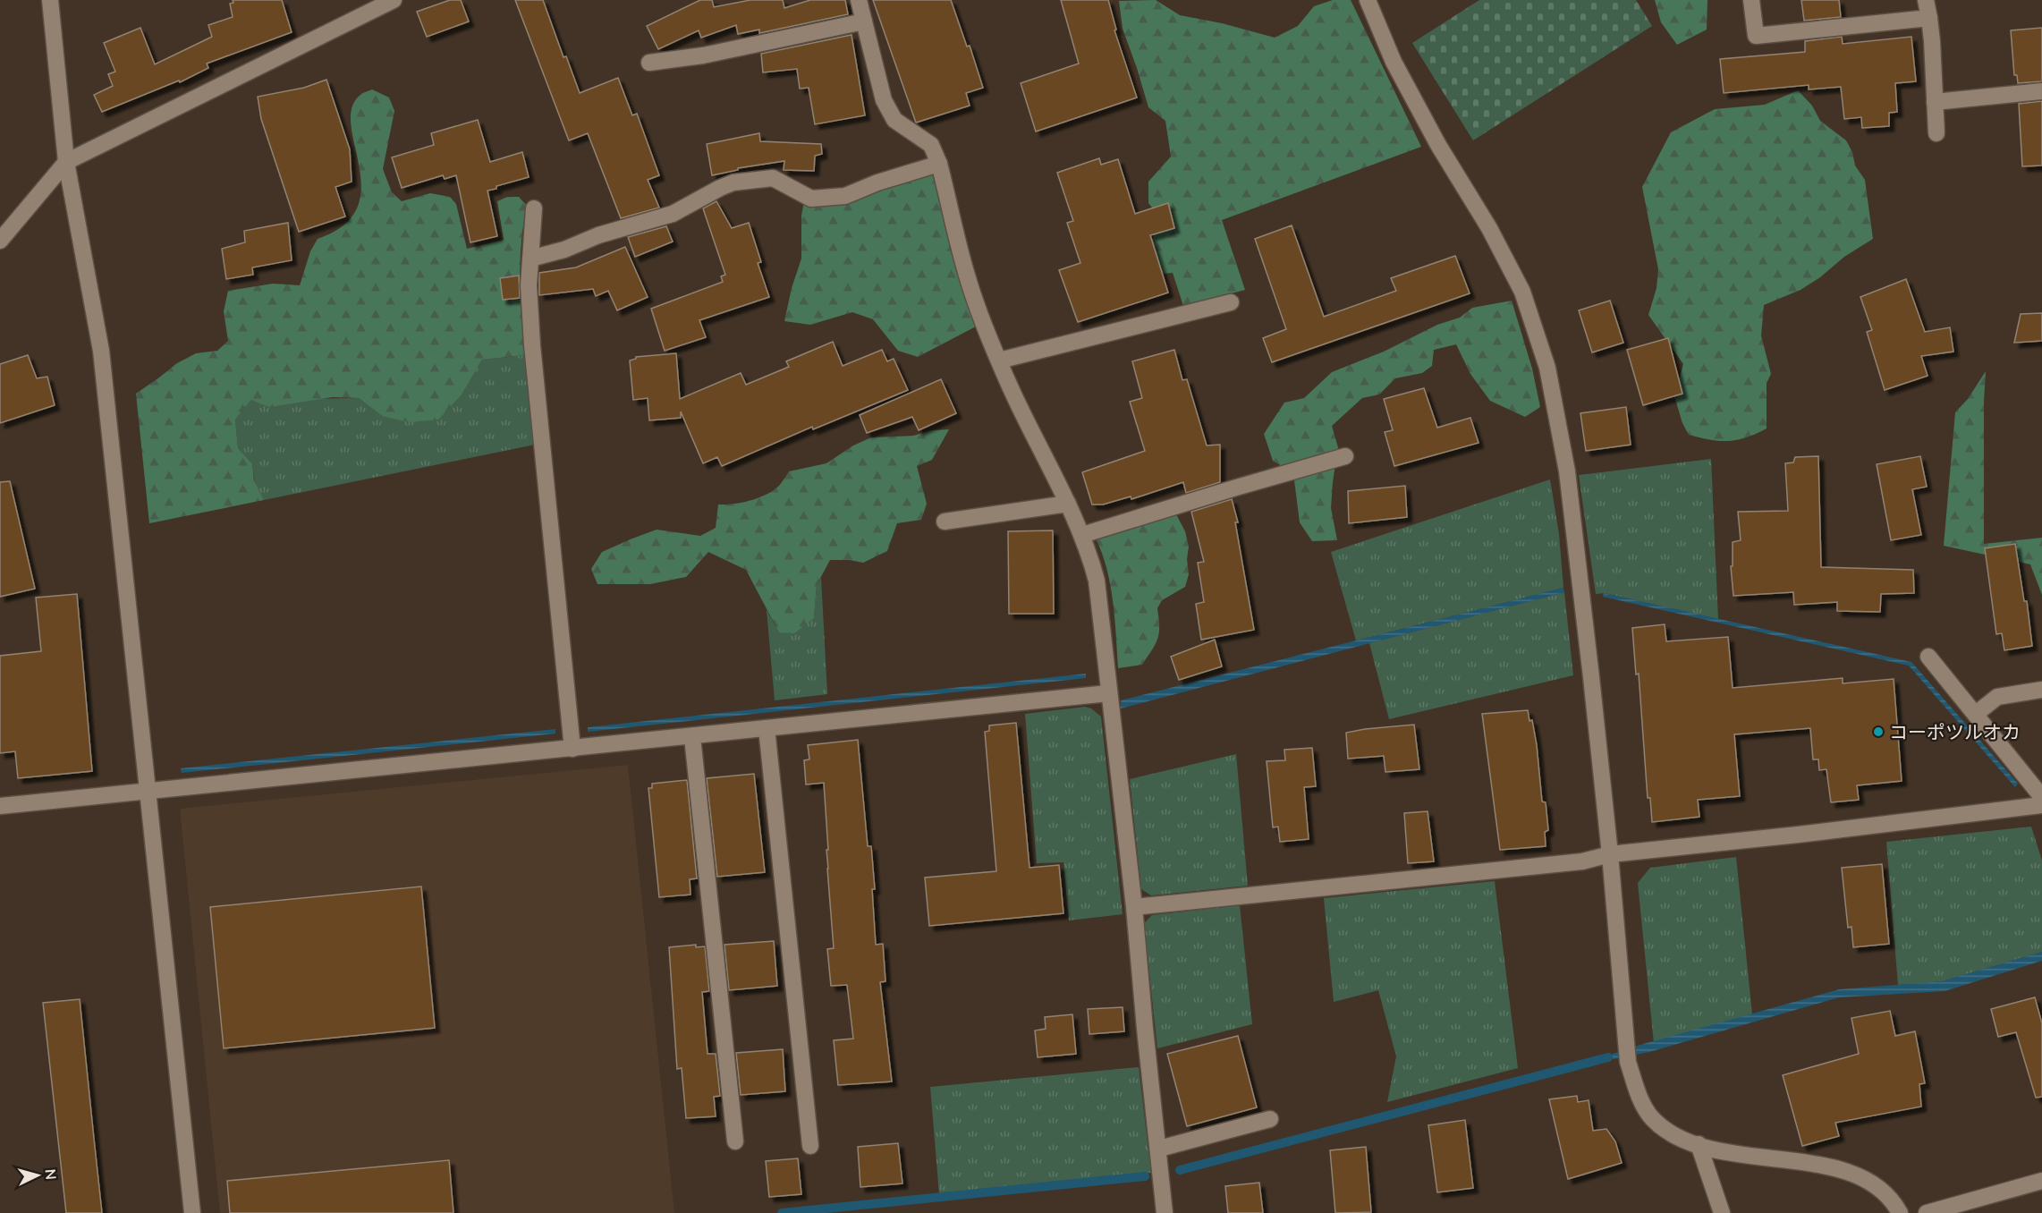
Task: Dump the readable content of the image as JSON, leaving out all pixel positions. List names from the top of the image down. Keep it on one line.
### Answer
{"places":["コーポツルオカ"],"north":"right"}
